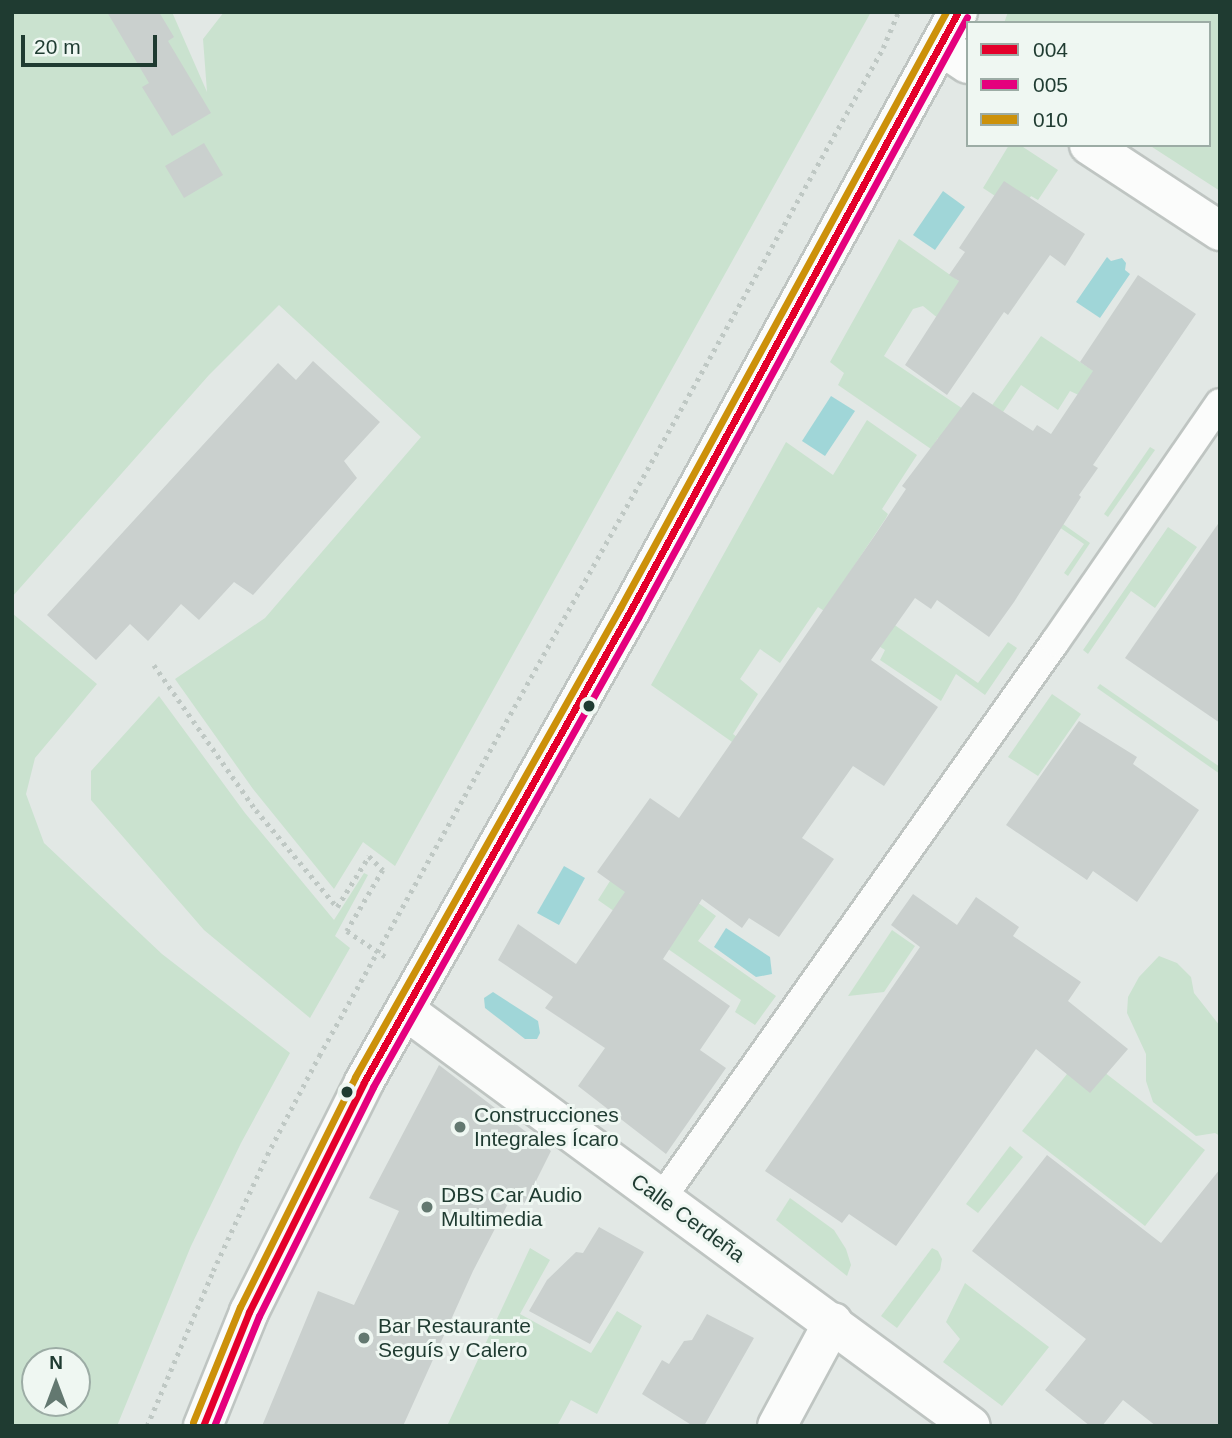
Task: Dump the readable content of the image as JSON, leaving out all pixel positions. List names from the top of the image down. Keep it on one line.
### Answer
{"streets":{"street":["Calle Cerdeña"]},"places":["Construcciones Integrales Ícaro","DBS Car Audio Multimedia","Bar Restaurante Seguís y Calero"],"lines":["transit line 004","transit line 010","transit line 005"],"legend":["004","005","010"],"scale_bar":"20 m","north":"top"}
